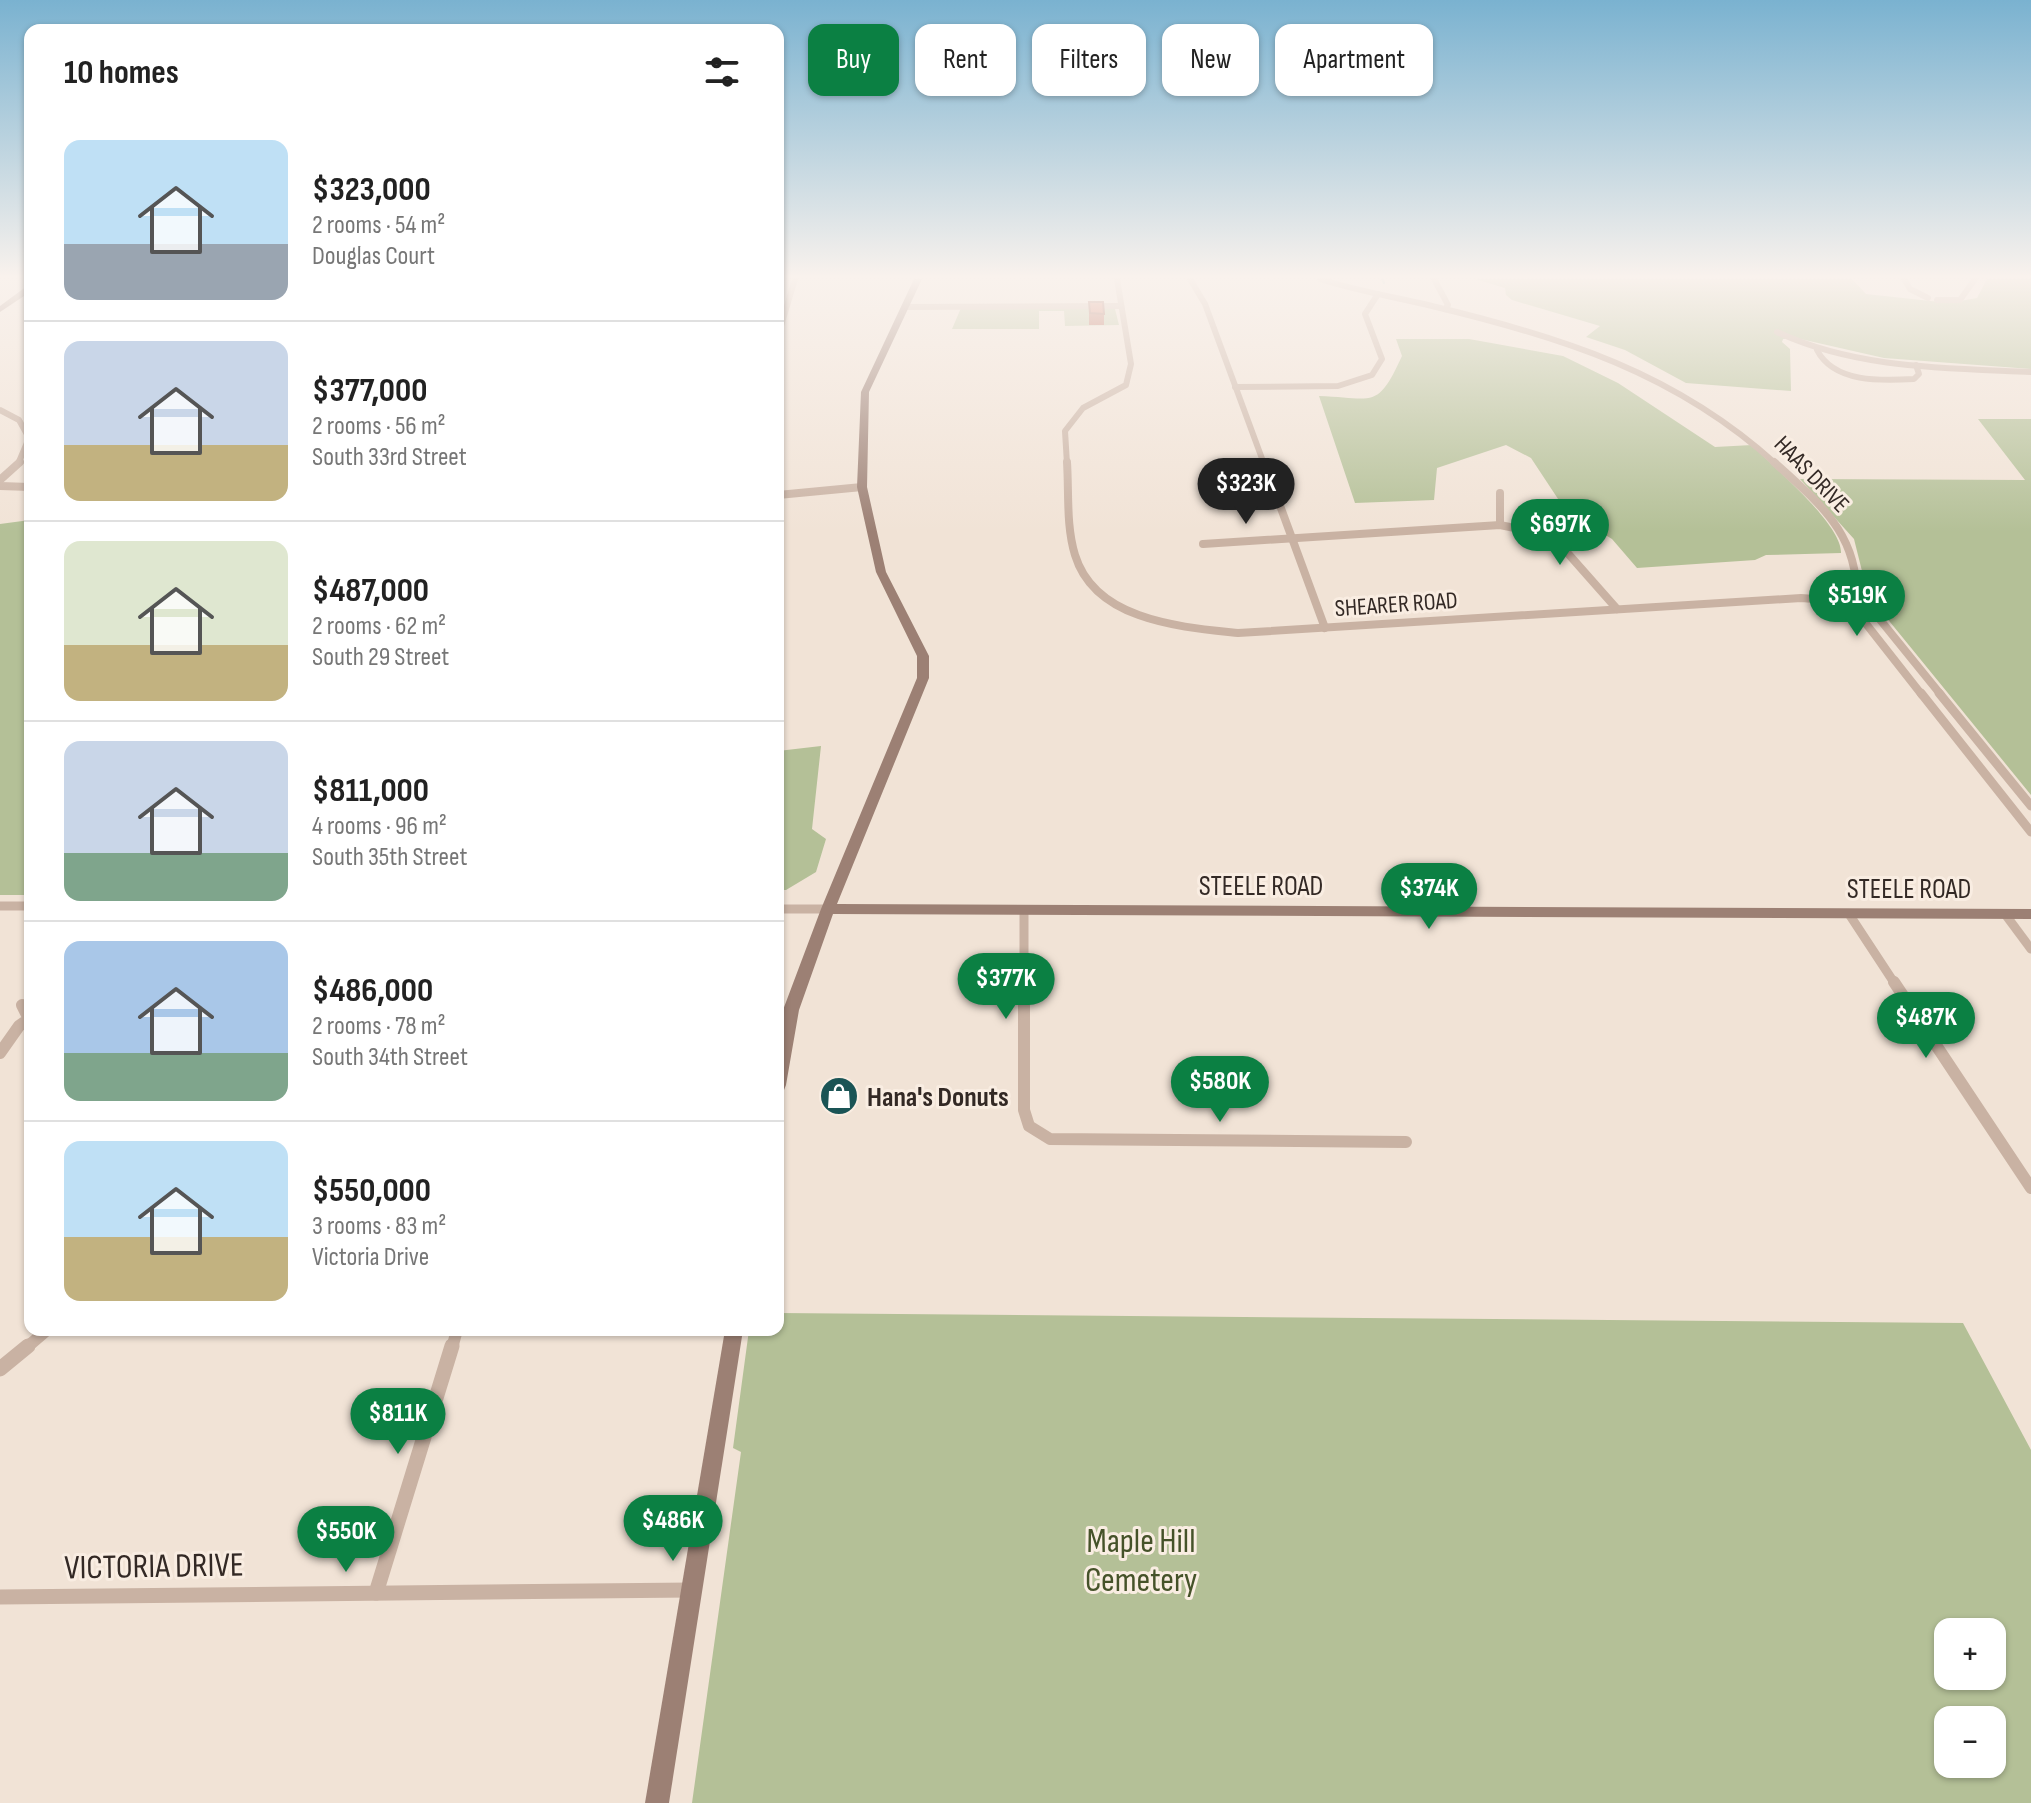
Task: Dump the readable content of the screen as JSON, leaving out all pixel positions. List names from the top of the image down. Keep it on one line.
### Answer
{"streets":{"street":["HAAS DRIVE","SHEARER ROAD","STEELE ROAD","VICTORIA DRIVE"]},"crossings":[["HAAS DRIVE","SHEARER ROAD"]],"parks":["Maple Hill Cemetery"],"places":{"shop":["Hana's Donuts"]},"page":{"chip":["Buy","Rent","Filters","New","Apartment"],"heading":"10 homes","list":[{"name":"$323,000","note":"2 rooms · 54 m² · Douglas Court"},{"name":"$377,000","note":"2 rooms · 56 m² · South 33rd Street"},{"name":"$487,000","note":"2 rooms · 62 m² · South 29 Street"},{"name":"$811,000","note":"4 rooms · 96 m² · South 35th Street"},{"name":"$486,000","note":"2 rooms · 78 m² · South 34th Street"},{"name":"$550,000","note":"3 rooms · 83 m² · Victoria Drive"}],"price":["$323K","$697K","$519K","$374K","$377K","$487K","$580K","$811K","$486K","$550K"],"map_buttons":["+","−"]}}
